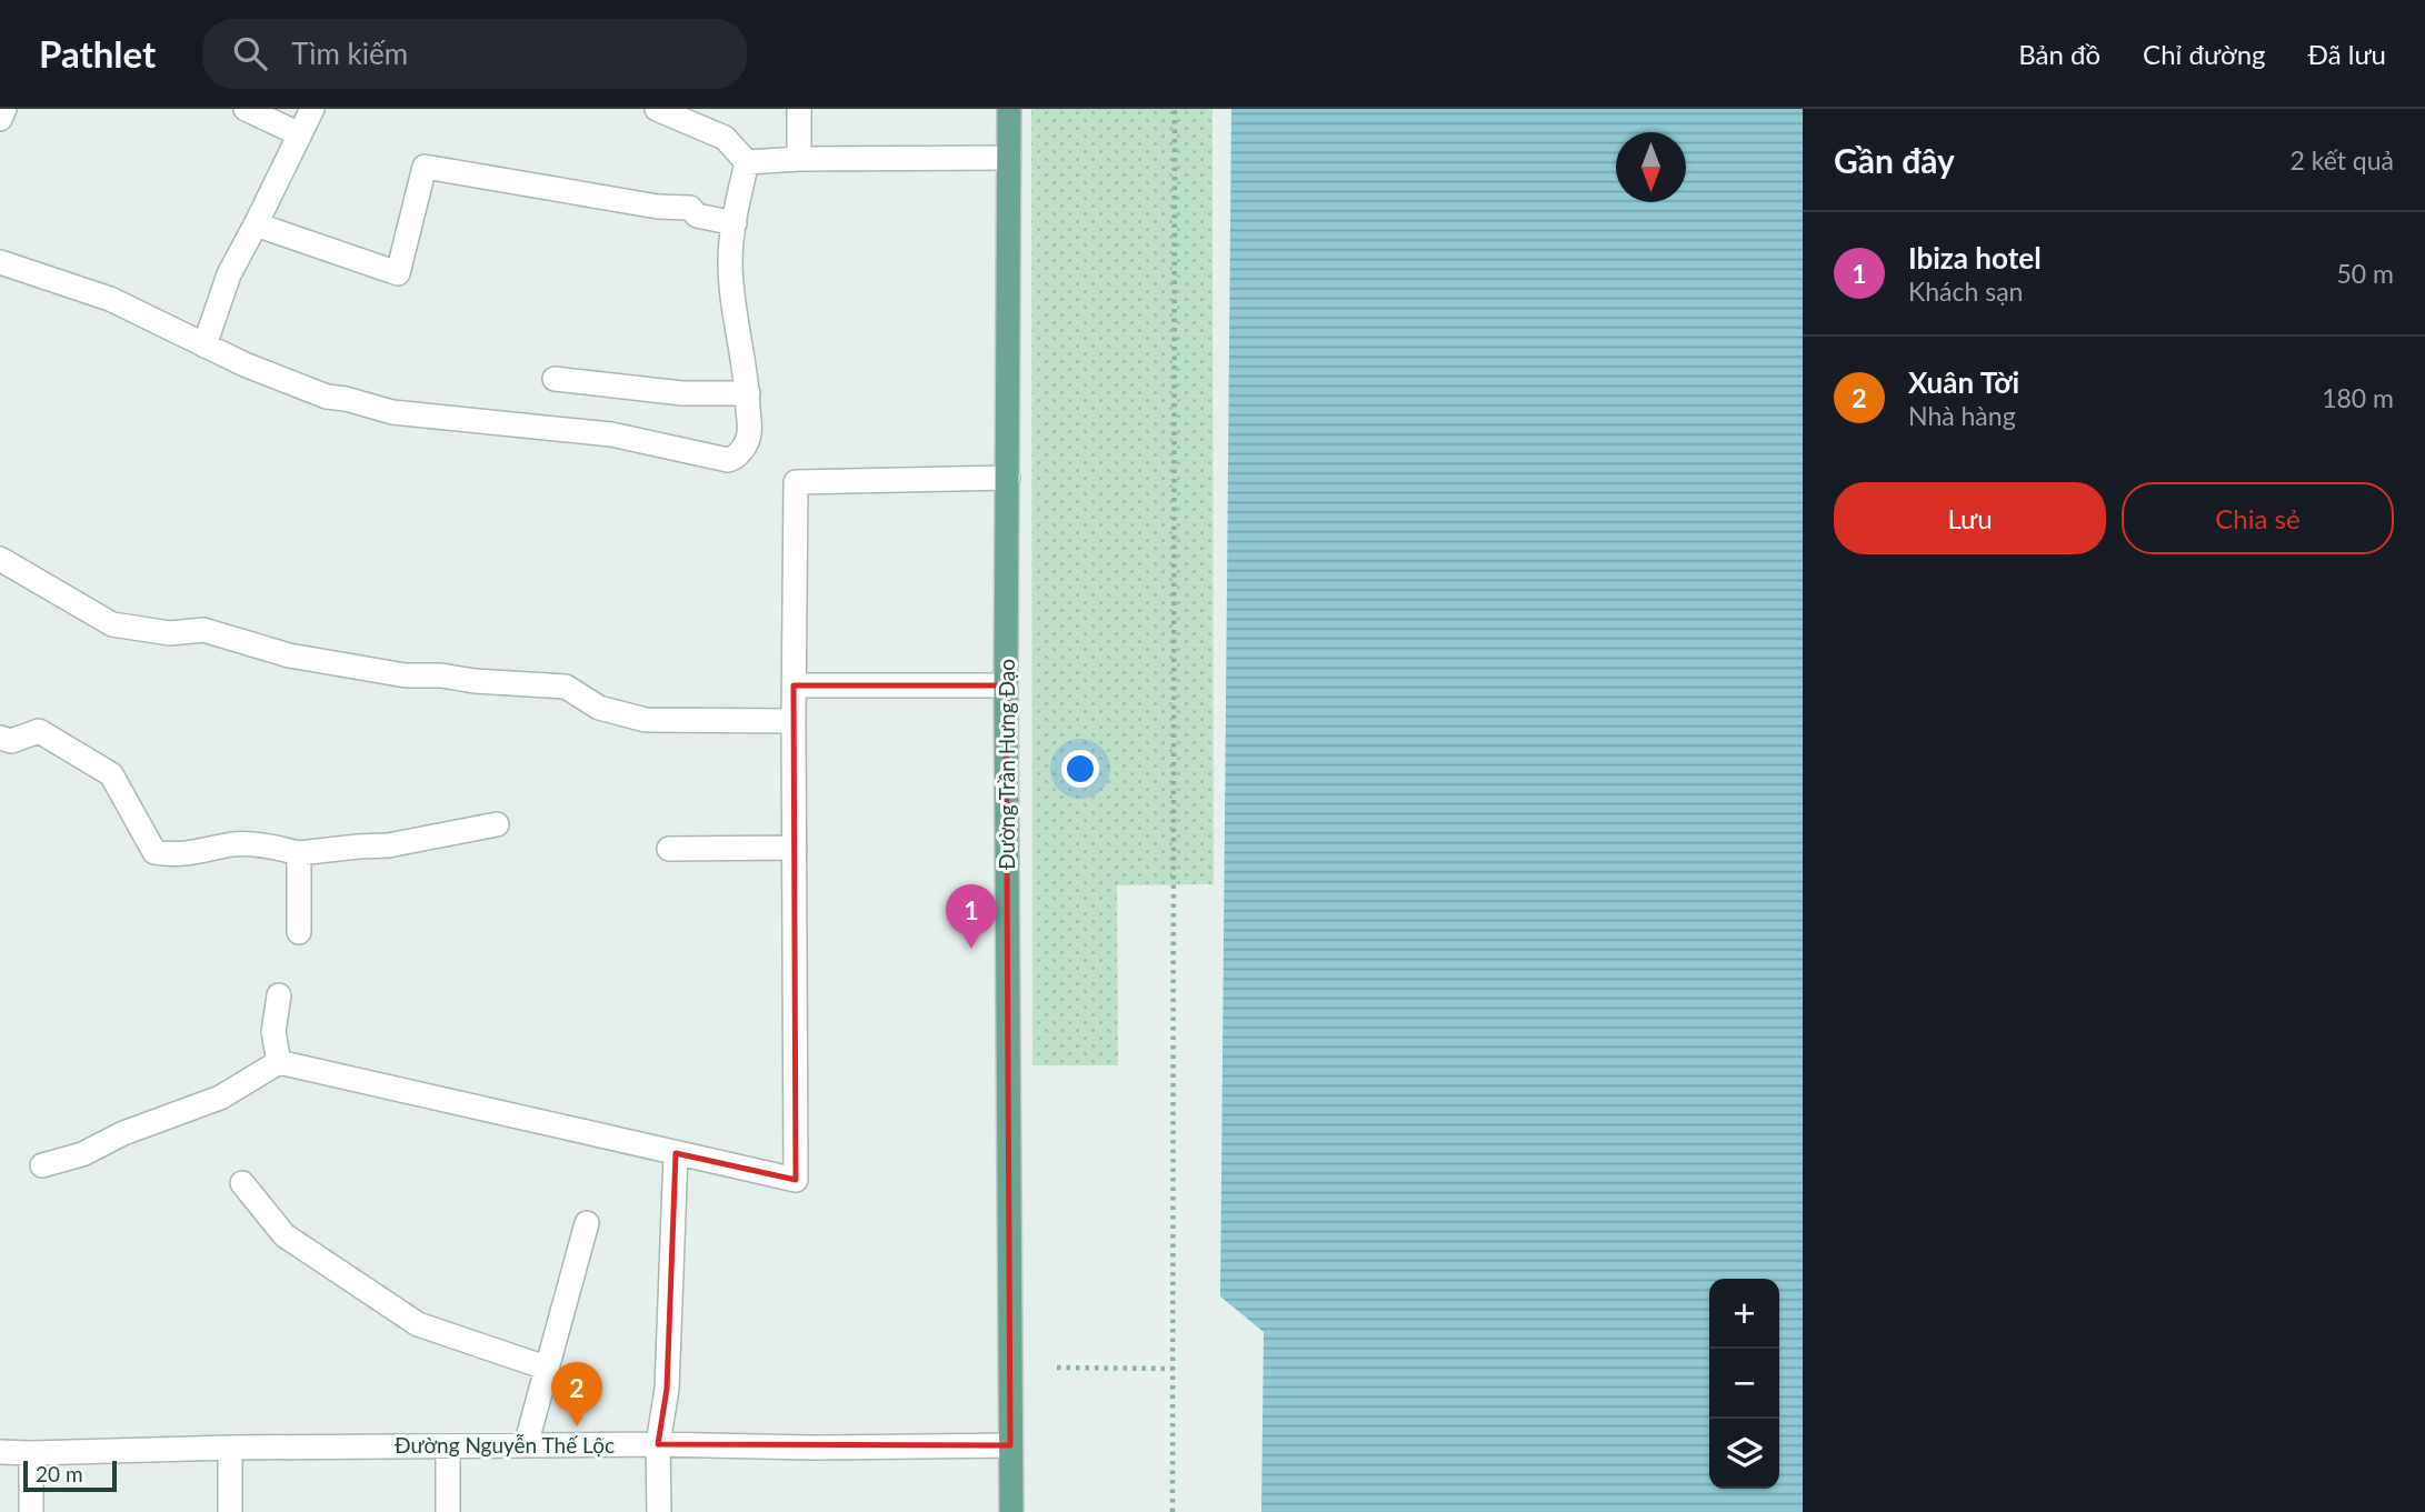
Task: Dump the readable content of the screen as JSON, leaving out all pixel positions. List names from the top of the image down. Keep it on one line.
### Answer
{"streets":{"main road":["Đường Trần Hưng Đạo"],"street":["Đường Nguyễn Thế Lộc"]},"crossings":[["Đường Trần Hưng Đạo","Đường Nguyễn Thế Lộc"]],"scale_bar":"20 m","north":"bottom","page":{"header":"Pathlet","search":"Tìm kiếm","nav":["Bản đồ","Chỉ đường","Đã lưu"],"heading":["Gần đây","2 kết quả"],"list":[{"mark":"1","name":"Ibiza hotel","note":"Khách sạn","value":"50 m"},{"mark":"2","name":"Xuân Tời","note":"Nhà hàng","value":"180 m"}],"buttons":["Lưu","Chia sẻ"],"pins":["1","2"],"map_buttons":["+","−"],"scale":"20 m"}}
